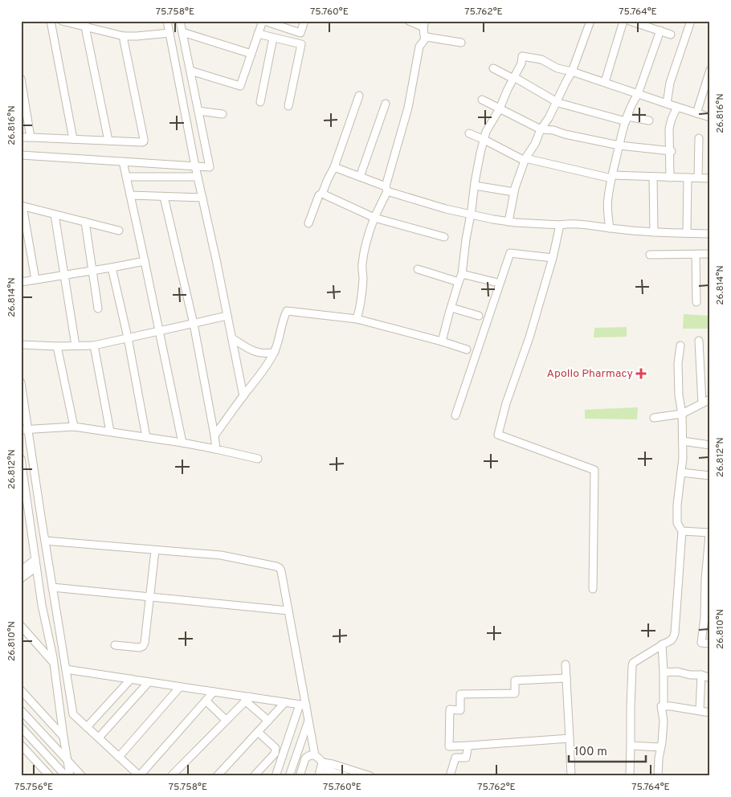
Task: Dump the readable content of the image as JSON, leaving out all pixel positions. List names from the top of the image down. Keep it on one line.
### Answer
{"places":{"health":["Apollo Pharmacy"]},"scale_bar":"100 m","coordinates":["75.758°E","75.760°E","75.762°E","75.764°E","26.816°N","26.814°N","26.812°N","26.810°N","75.756°E"]}
